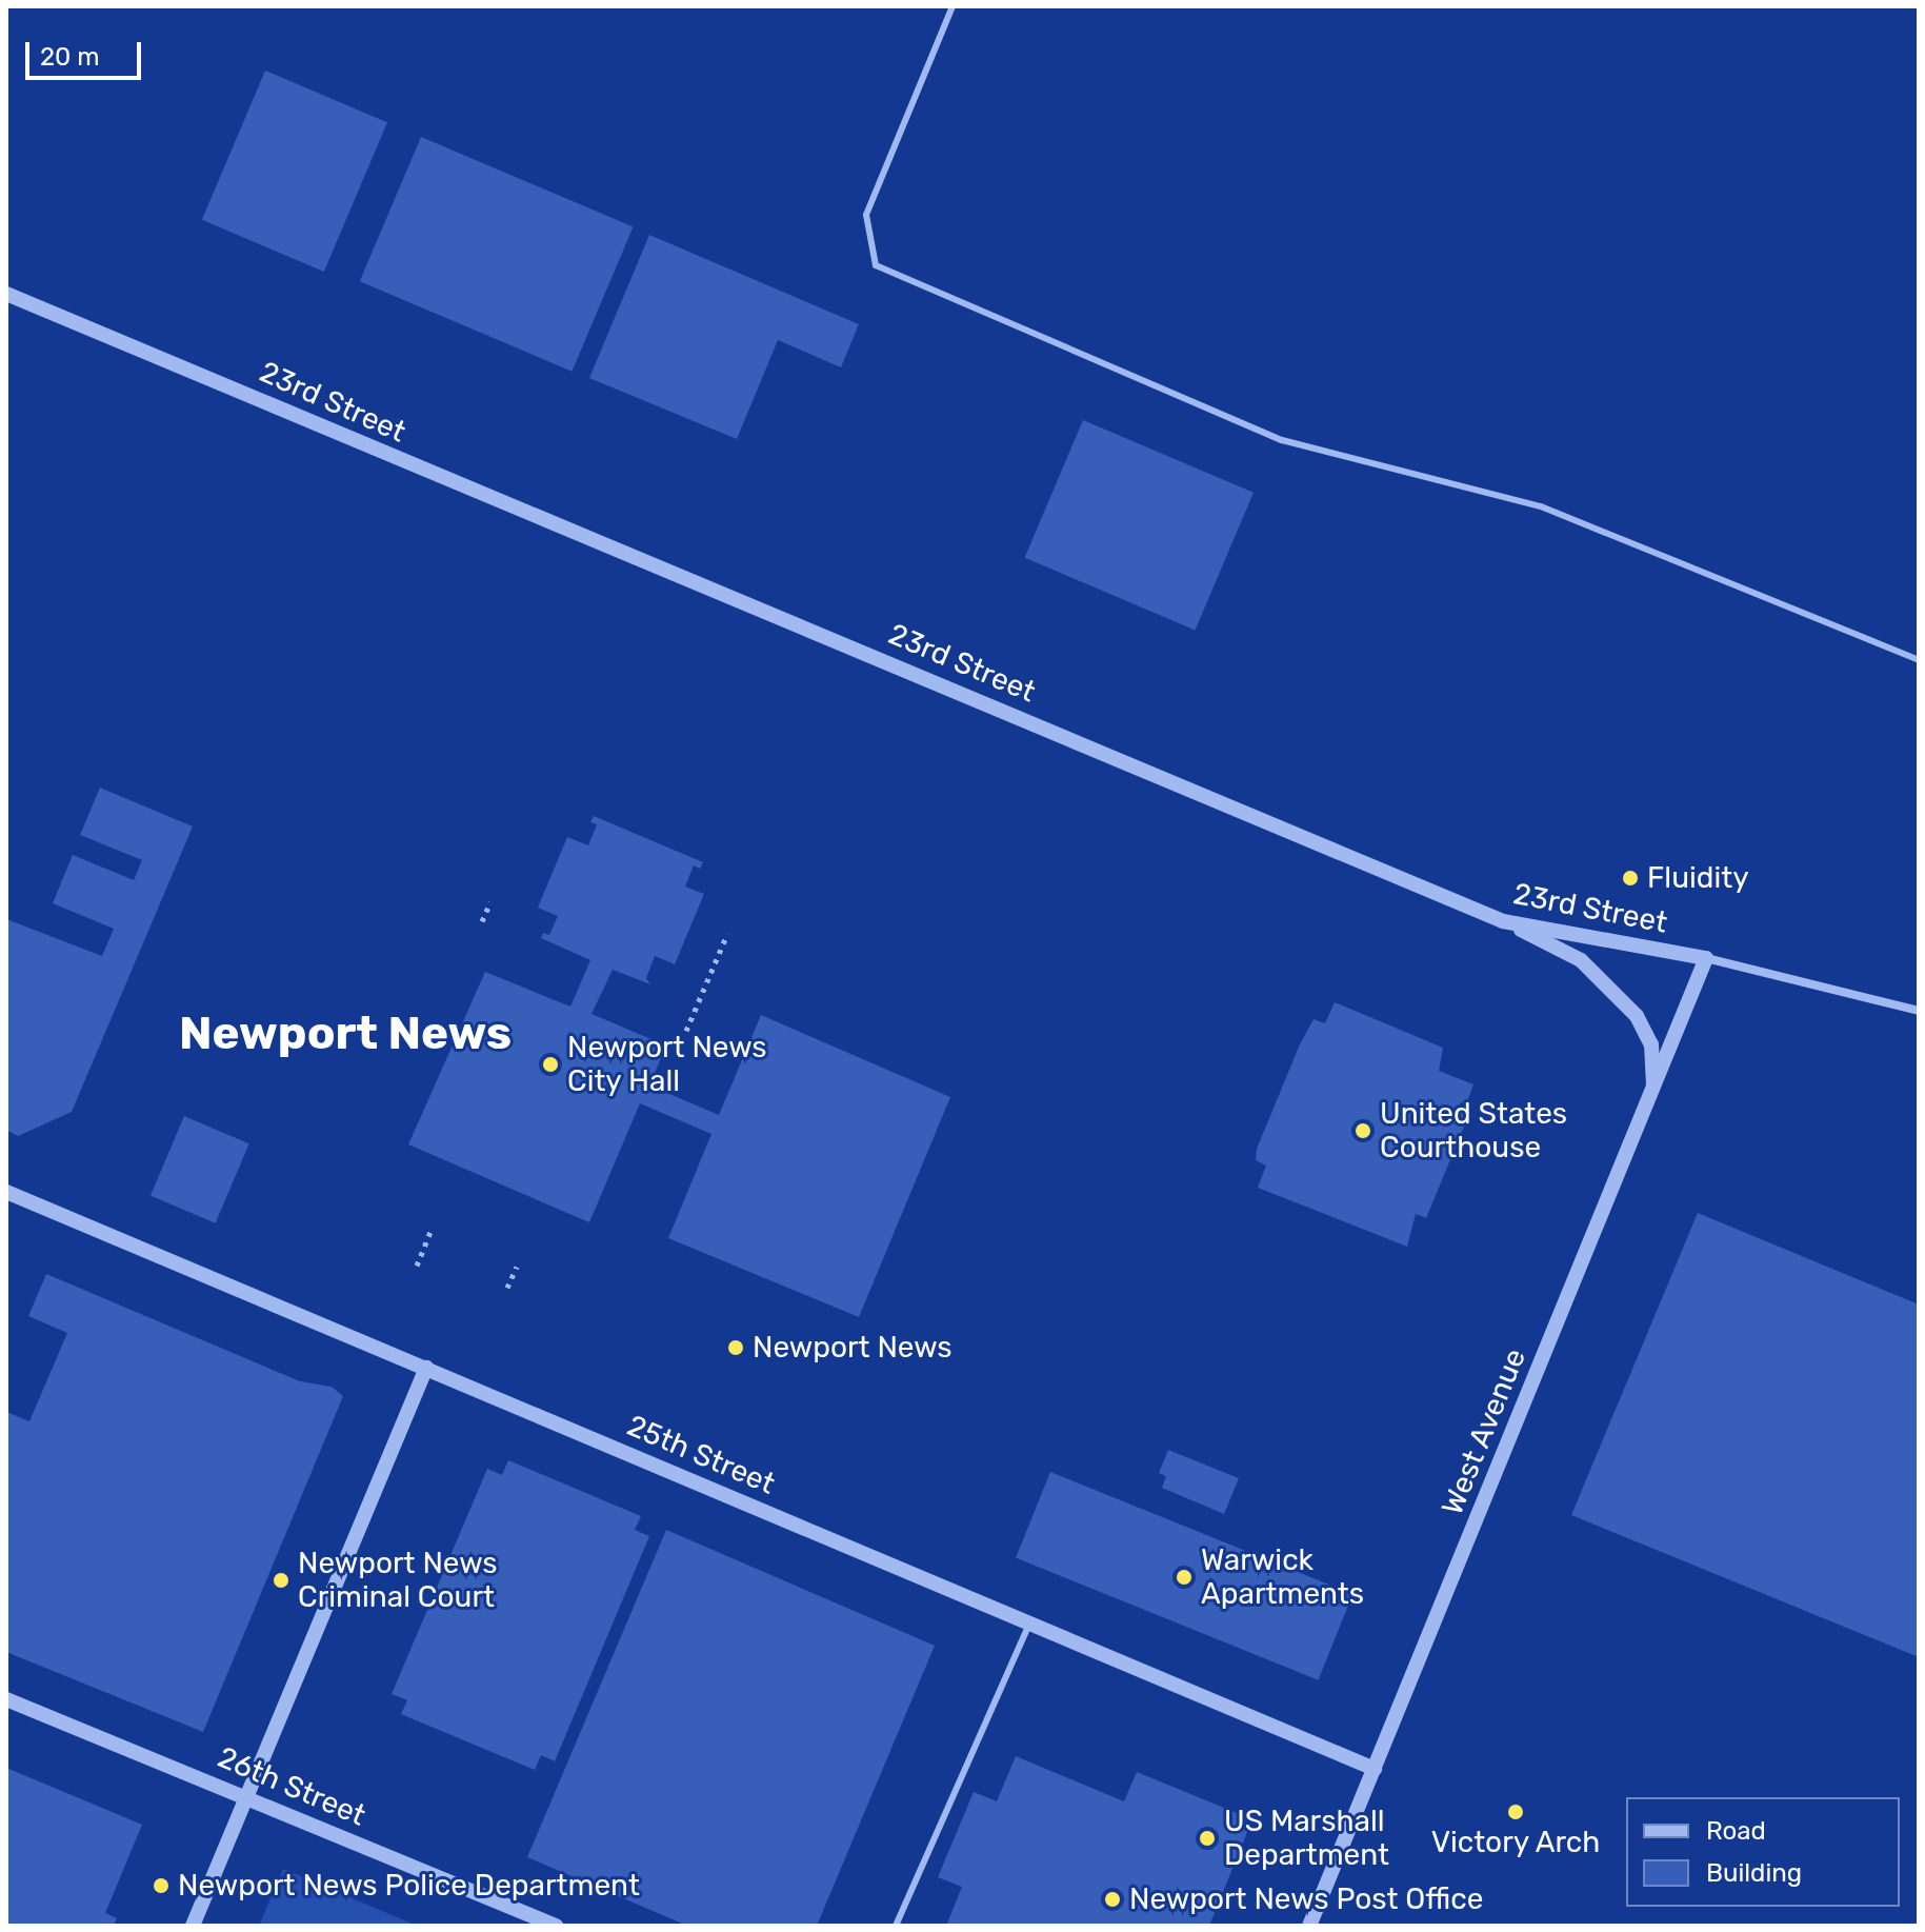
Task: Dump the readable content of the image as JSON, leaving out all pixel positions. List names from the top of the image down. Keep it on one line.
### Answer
{"streets":{"street":["23rd Street","West Avenue","25th Street","26th Street"]},"crossings":[["23rd Street","West Avenue"],["West Avenue","25th Street"]],"districts":["Newport News"],"places":["Fluidity","Newport News City Hall","United States Courthouse","Newport News","Warwick Apartments","Newport News Criminal Court","Victory Arch","US Marshall Department","Newport News Police Department","Newport News Post Office"],"legend":["Road","Building"],"scale_bar":"20 m"}
